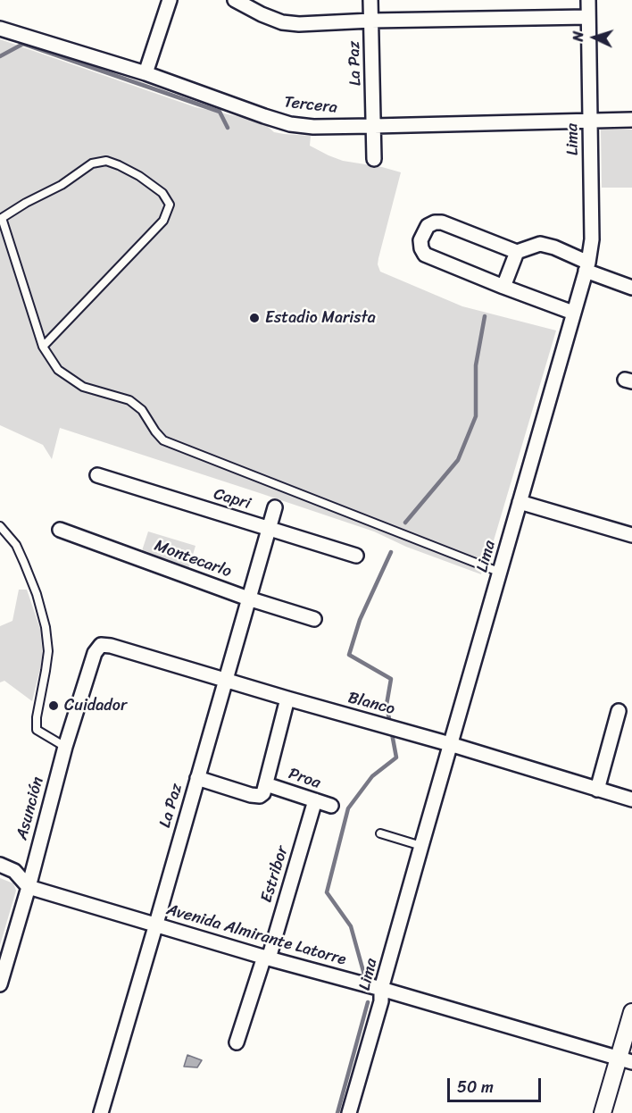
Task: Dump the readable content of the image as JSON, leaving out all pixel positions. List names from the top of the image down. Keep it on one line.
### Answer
{"streets":{"street":["La Paz","Tercera","Lima","Capri","Montecarlo","Blanco","Proa","Asunción","Estribor","Avenida Almirante Latorre"]},"crossings":[["La Paz","Tercera"],["La Paz","Capri"],["La Paz","Montecarlo"],["La Paz","Blanco"],["La Paz","Proa"],["La Paz","Avenida Almirante Latorre"],["Tercera","Lima"],["Lima","Blanco"],["Lima","Avenida Almirante Latorre"],["Blanco","Asunción"],["Proa","Estribor"],["Asunción","Avenida Almirante Latorre"],["Estribor","Avenida Almirante Latorre"]],"places":["Estadio Marista","Cuidador"],"scale_bar":"50 m","north":"left"}
